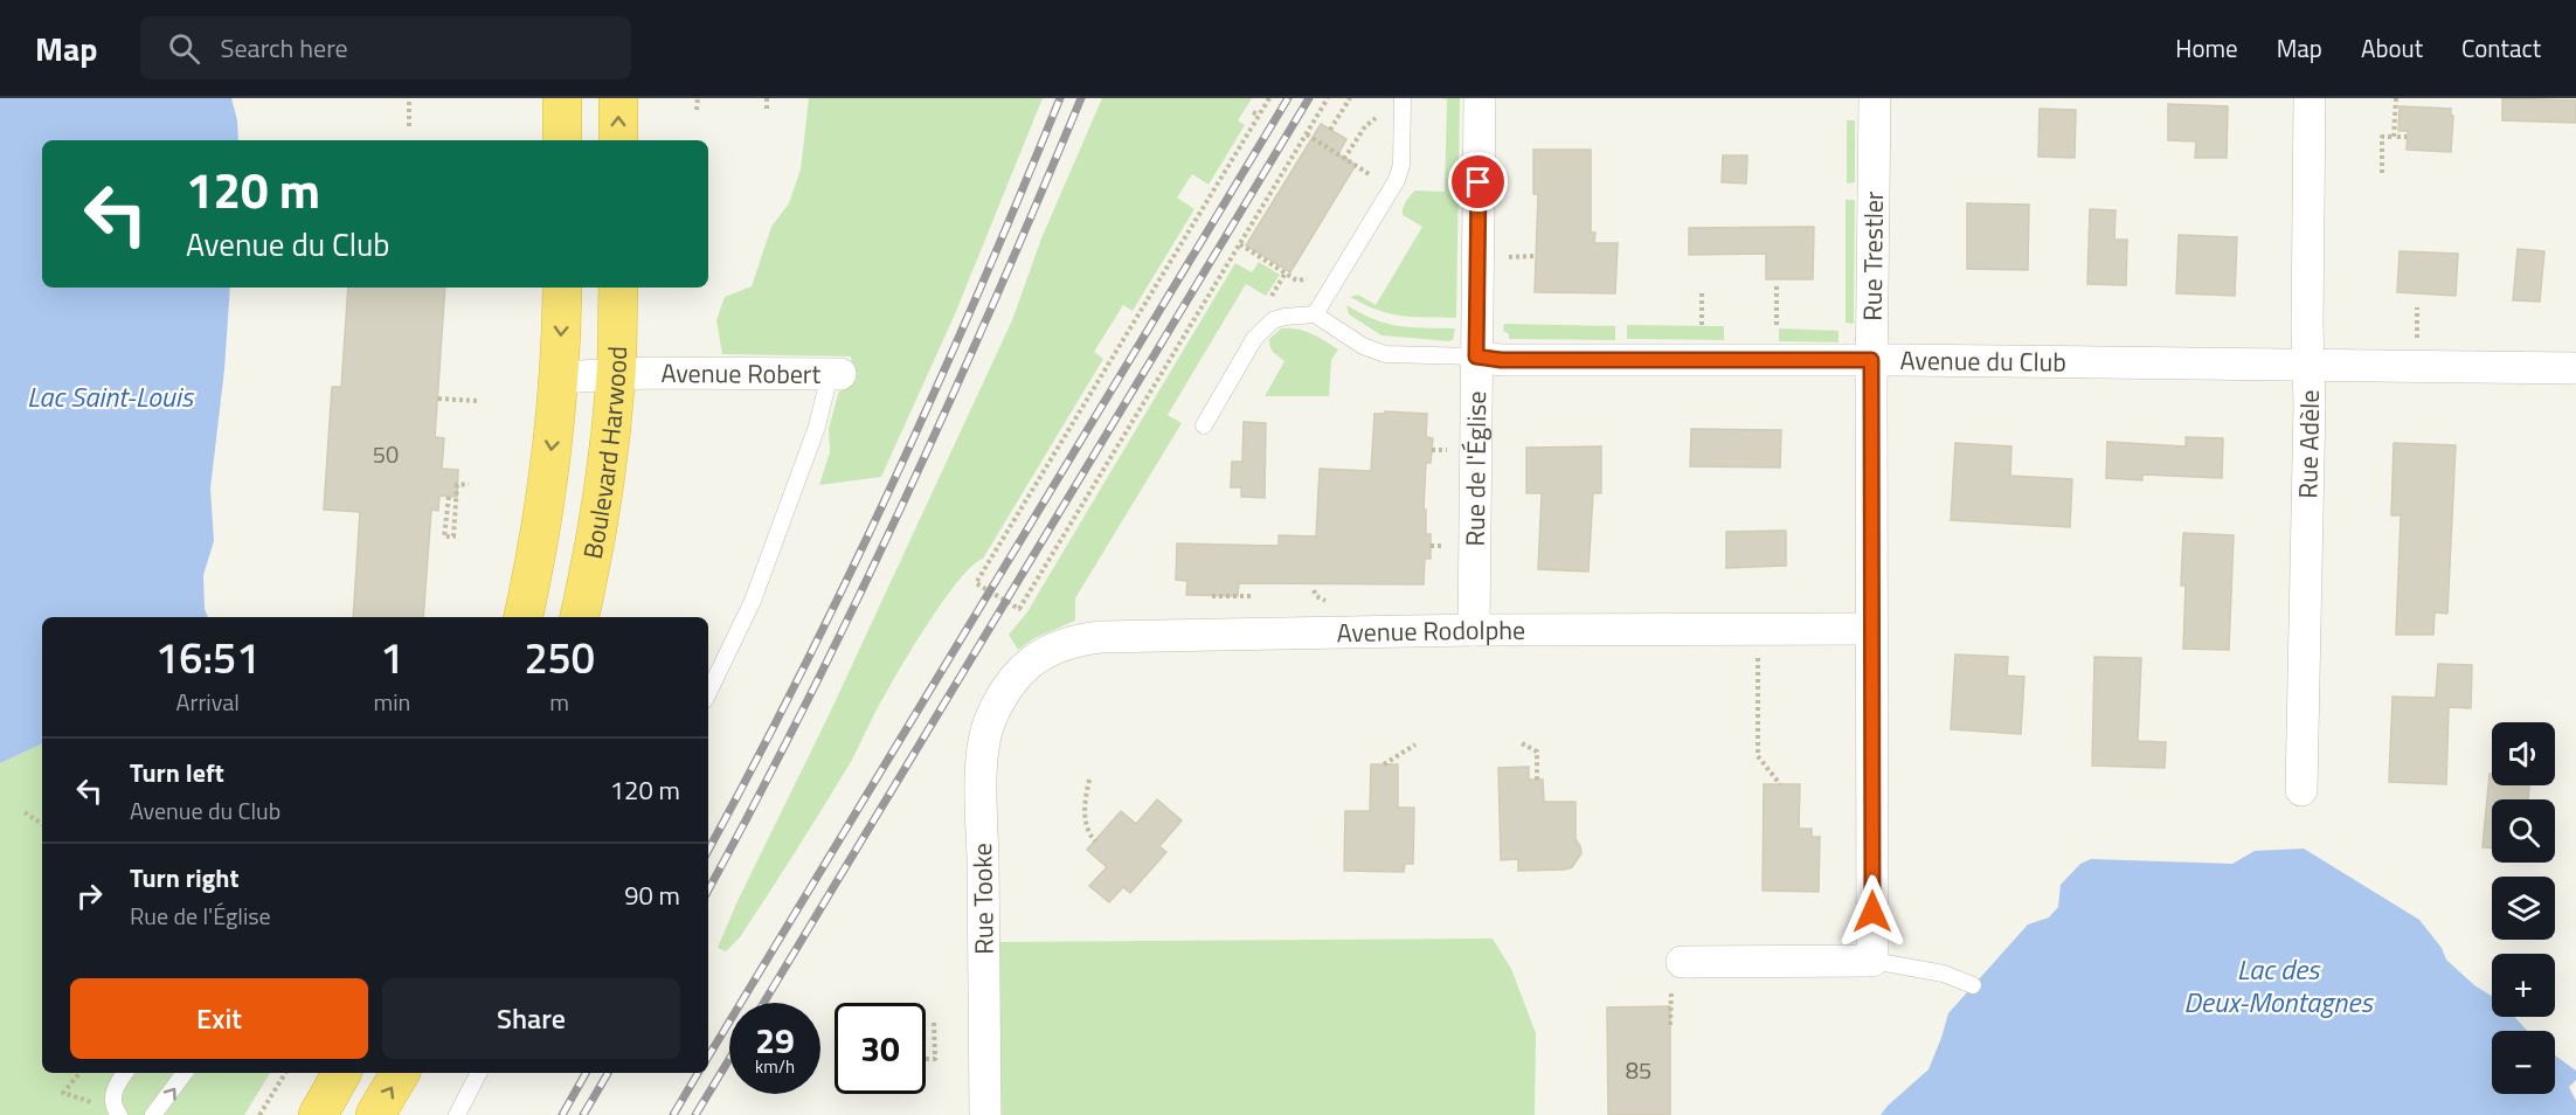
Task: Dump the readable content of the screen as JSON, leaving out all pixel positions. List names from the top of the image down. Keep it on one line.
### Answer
{"streets":{"highway":["Boulevard Harwood"],"street":["Rue Trestler","Avenue du Club","Avenue Robert","Rue Adèle","Rue de l'Église","Avenue Rodolphe","Rue Tooke"]},"crossings":[["Rue Trestler","Avenue du Club"],["Rue Trestler","Avenue Rodolphe"],["Avenue du Club","Rue Adèle"],["Avenue du Club","Rue de l'Église"],["Avenue Robert","Boulevard Harwood"],["Rue de l'Église","Avenue Rodolphe"],["Avenue Rodolphe","Rue Tooke"]],"water":["Lac Saint-Louis","Lac des Deux-Montagnes"],"house_numbers":["50","85"],"page":{"header":"Map","search":"Search here","nav":["Home","Map","About","Contact"],"turn":["120 m","Avenue du Club"],"eta":["16:51","Arrival","1","min","250","m"],"map_buttons":["+","−"],"list":[{"name":"Turn left","note":"Avenue du Club","value":"120 m"},{"name":"Turn right","note":"Rue de l'Église","value":"90 m"}],"buttons":["Exit","Share"],"speed":"29 km/h","limit":"30"}}
